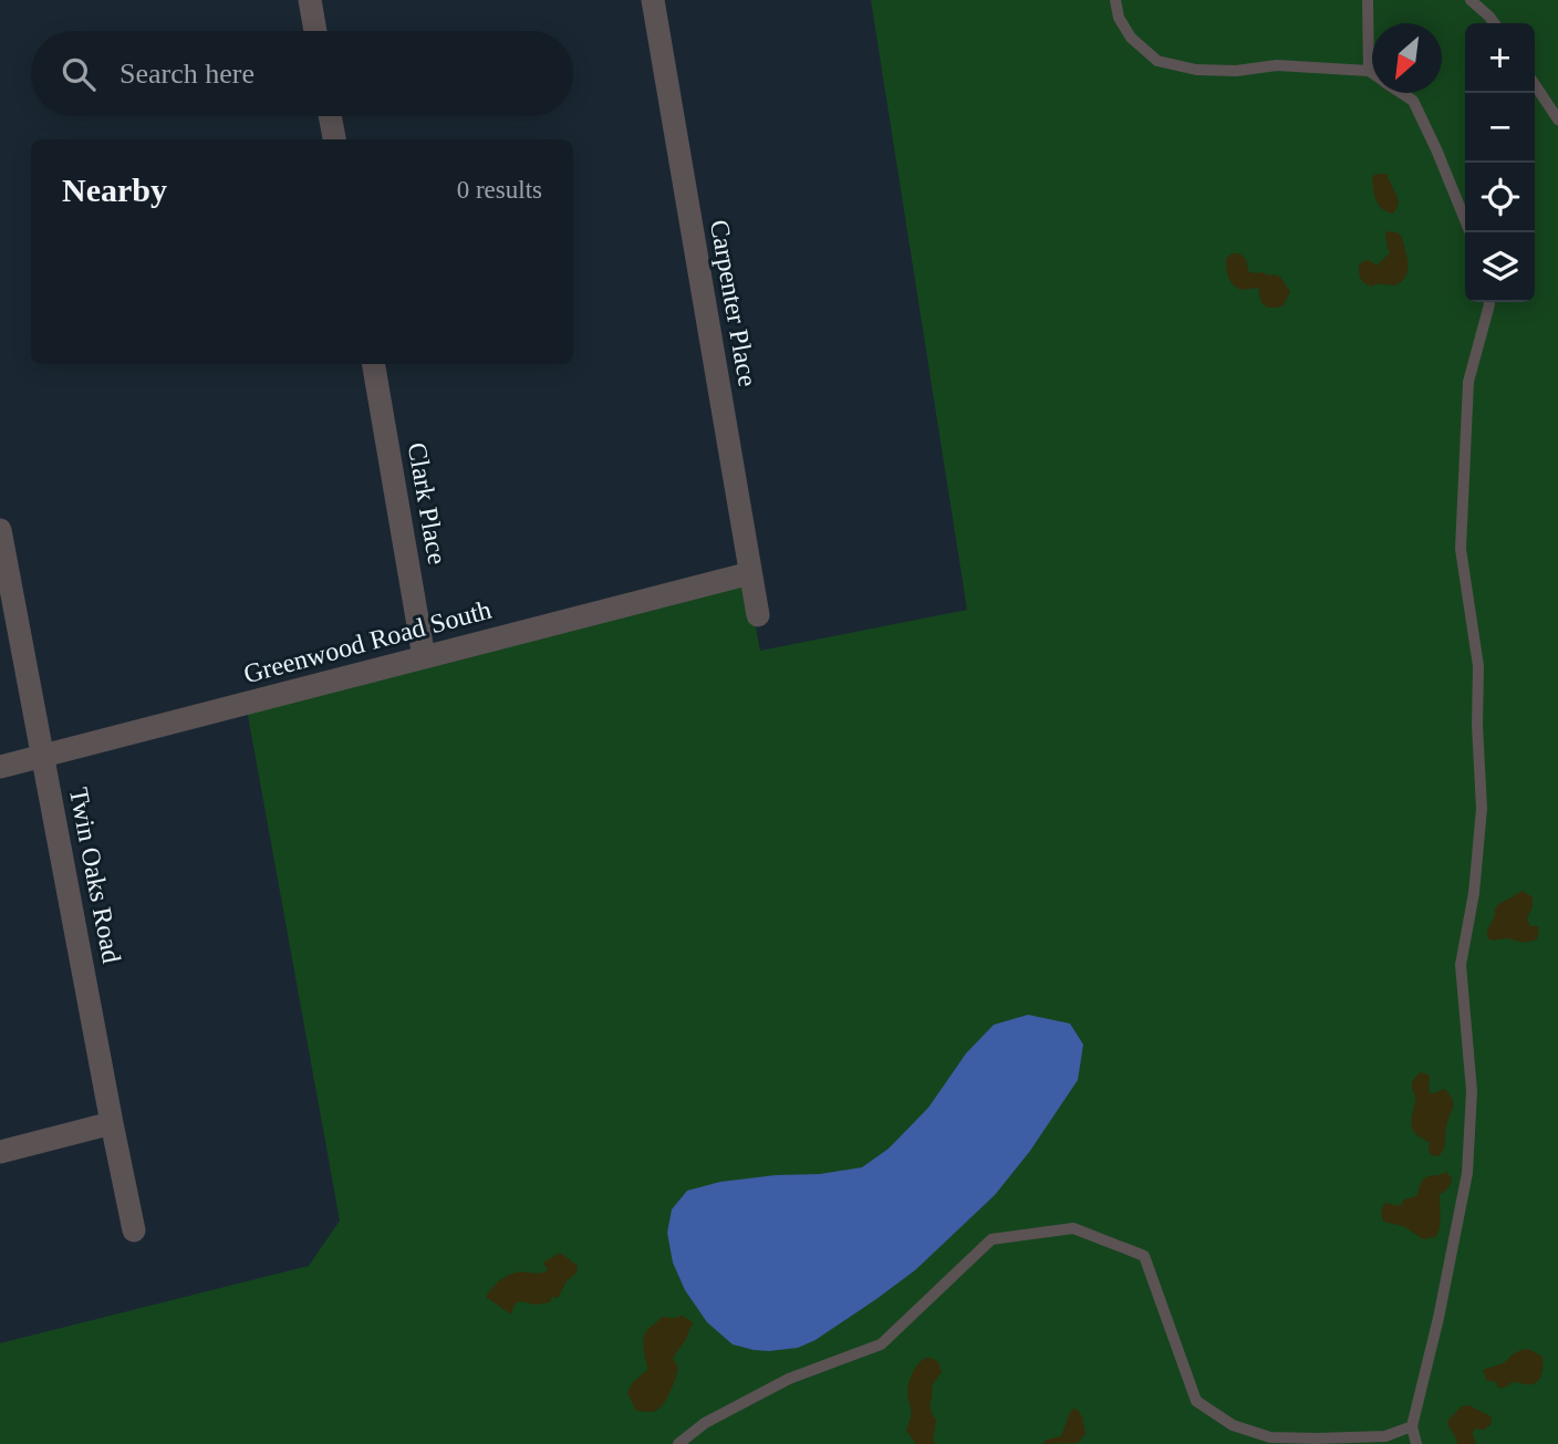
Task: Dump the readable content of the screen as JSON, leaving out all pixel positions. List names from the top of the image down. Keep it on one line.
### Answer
{"streets":{"street":["Carpenter Place","Clark Place","Greenwood Road South","Twin Oaks Road"]},"crossings":[["Carpenter Place","Greenwood Road South"],["Clark Place","Greenwood Road South"],["Greenwood Road South","Twin Oaks Road"]],"north":"bottom left","page":{"map_buttons":["+","−"],"search":"Search here","heading":["Nearby","0 results"]}}
